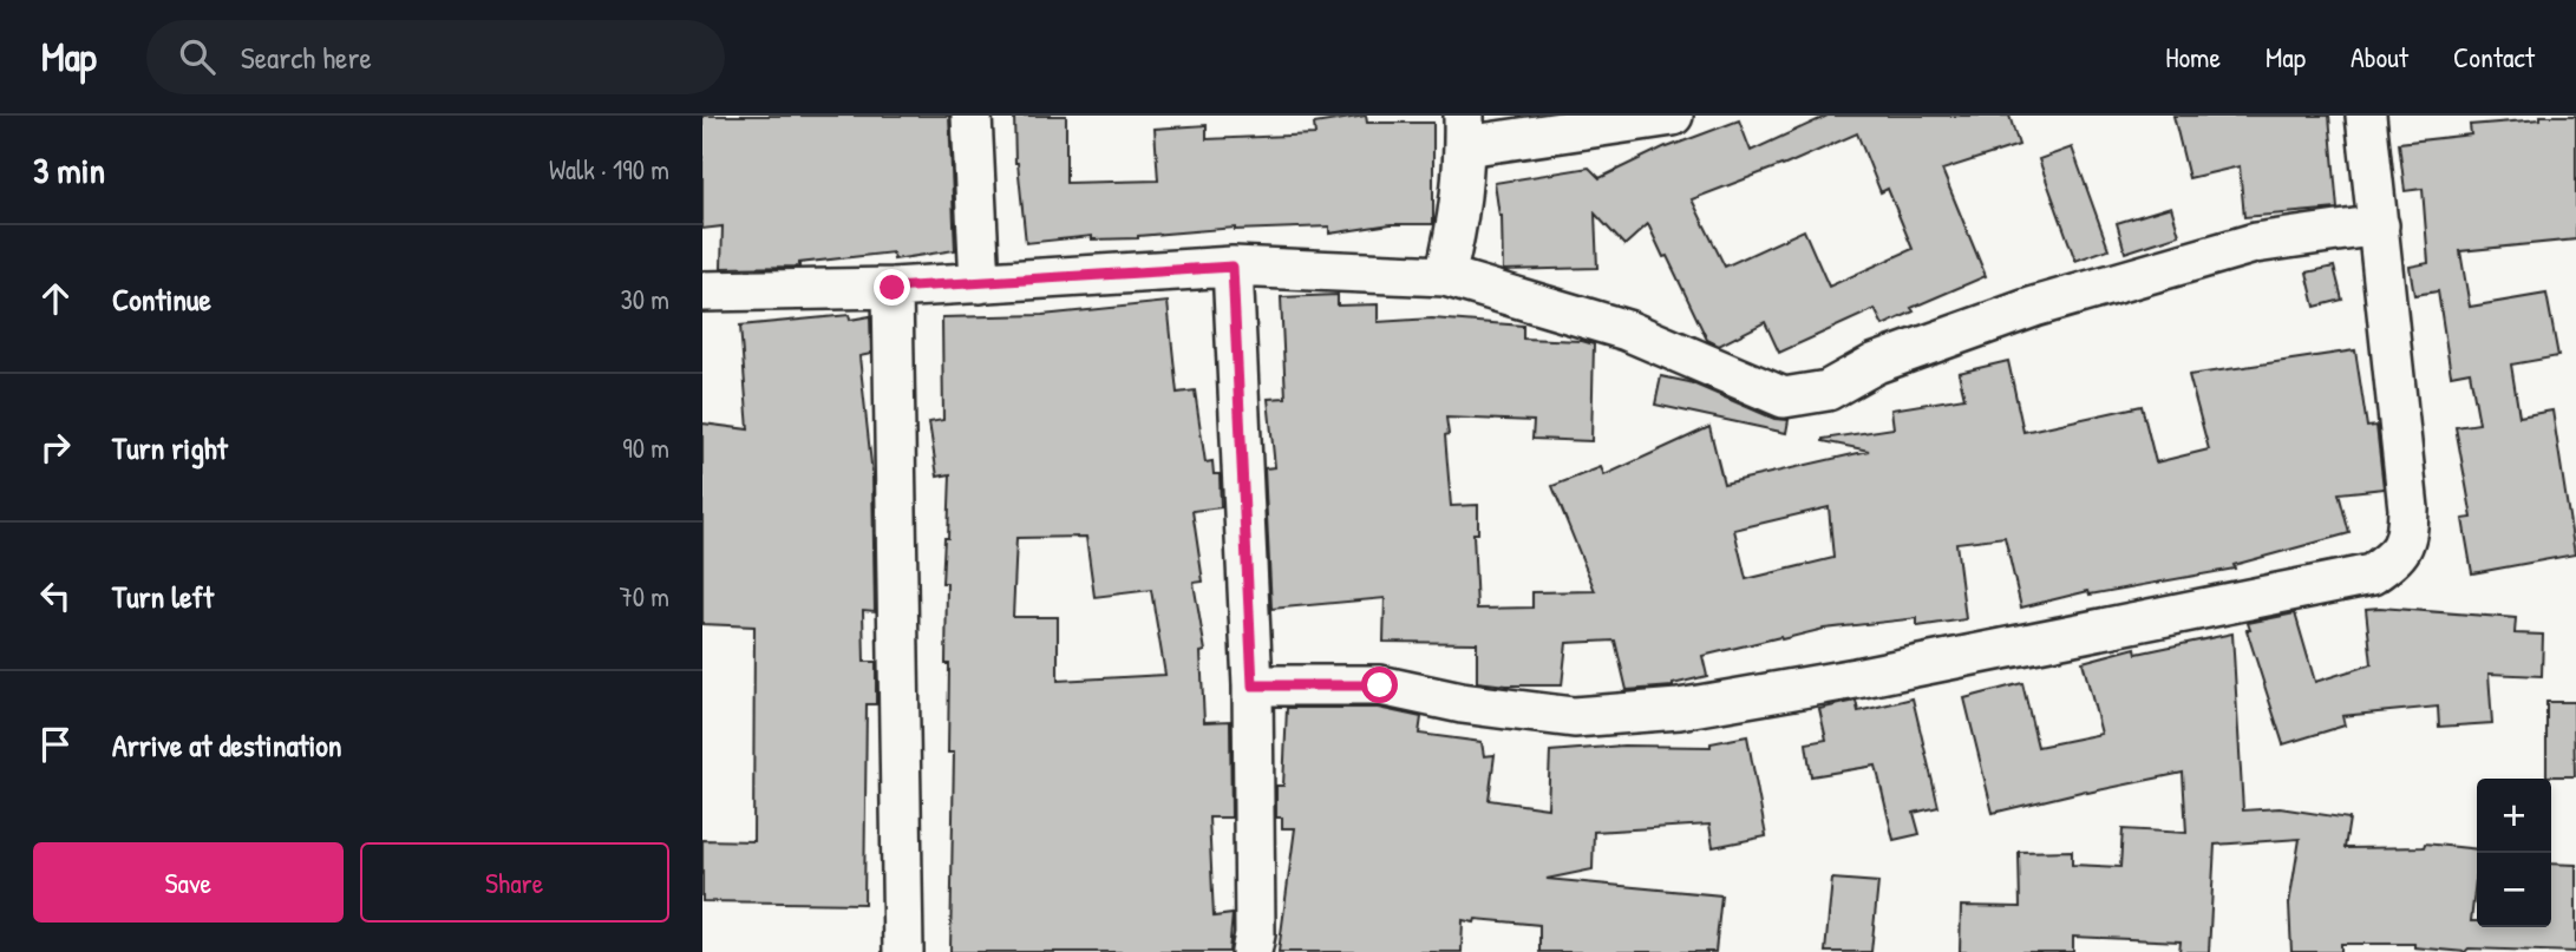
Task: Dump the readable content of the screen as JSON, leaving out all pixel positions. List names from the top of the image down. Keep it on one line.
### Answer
{"page":{"header":"Map","search":"Search here","nav":["Home","Map","About","Contact"],"heading":["3 min","Walk · 190 m"],"list":[["Continue","30 m"],["Turn right","90 m"],["Turn left","70 m"],"Arrive at destination"],"map_buttons":["+","−"],"buttons":["Save","Share"]}}
